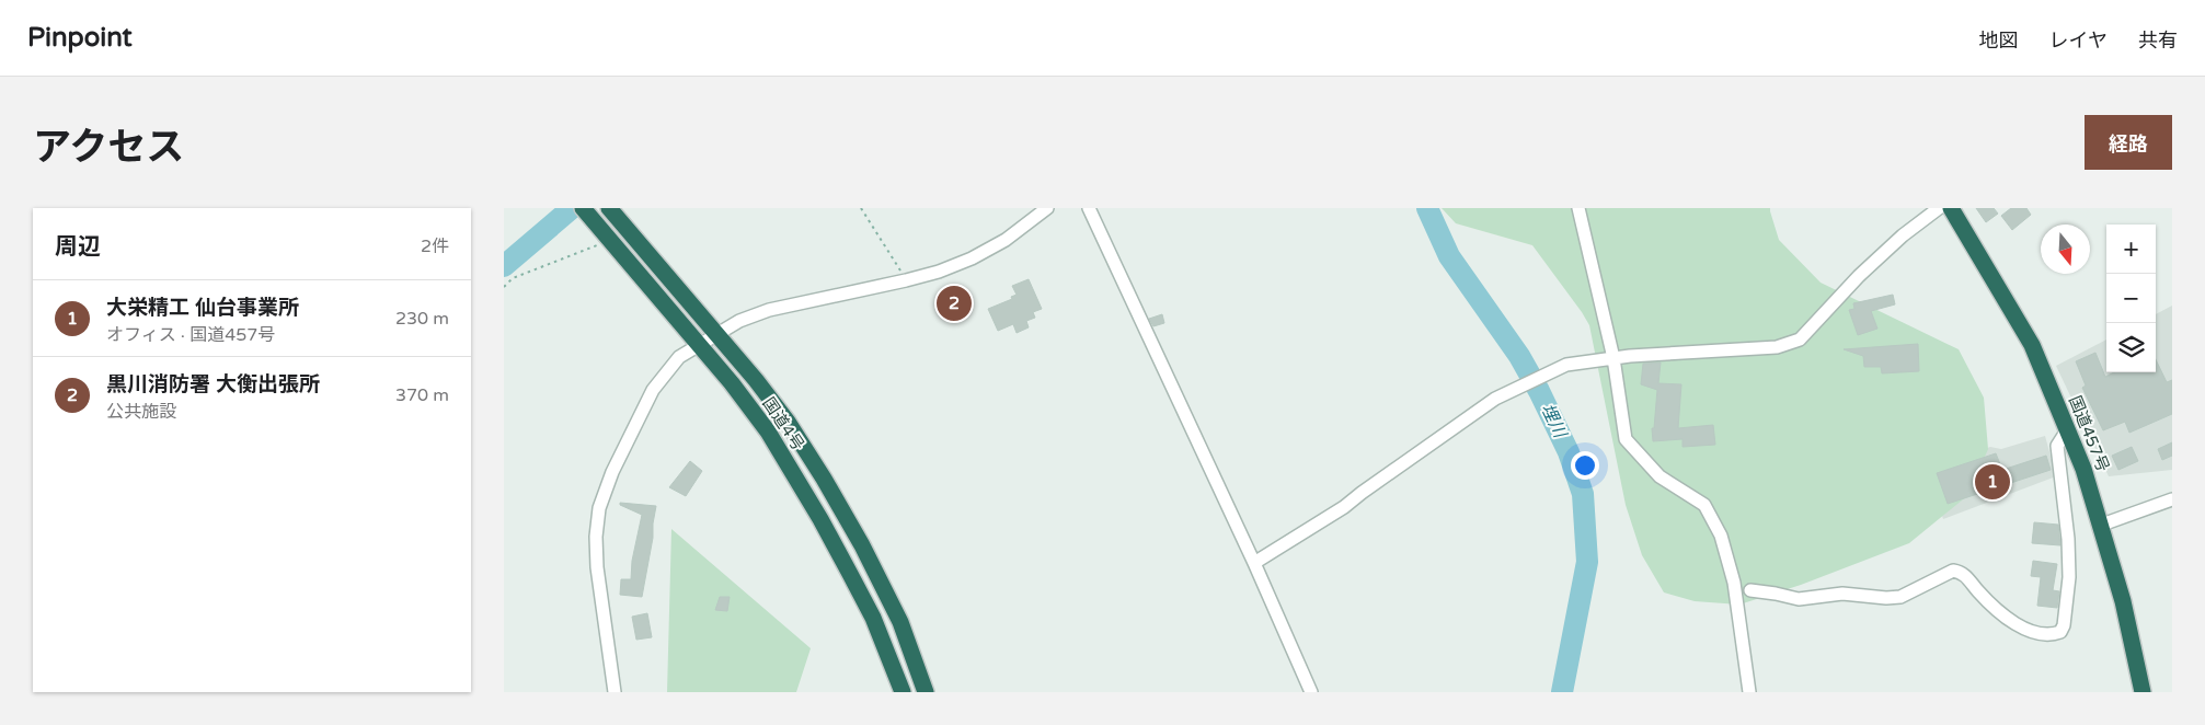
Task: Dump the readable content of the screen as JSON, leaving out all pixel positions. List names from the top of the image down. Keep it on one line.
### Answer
{"streets":{"highway":["国道4号","国道457号"]},"water":["埋川"],"north":"bottom","page":{"header":"Pinpoint","nav":["地図","レイヤ","共有"],"title":"アクセス","buttons":"経路","heading":["周辺","2件"],"map_buttons":["+","−"],"list":[{"mark":"1","name":"大栄精工 仙台事業所","note":"オフィス · 国道457号","value":"230 m"},{"mark":"2","name":"黒川消防署 大衡出張所","note":"公共施設","value":"370 m"}],"pins":["2","1"]}}
